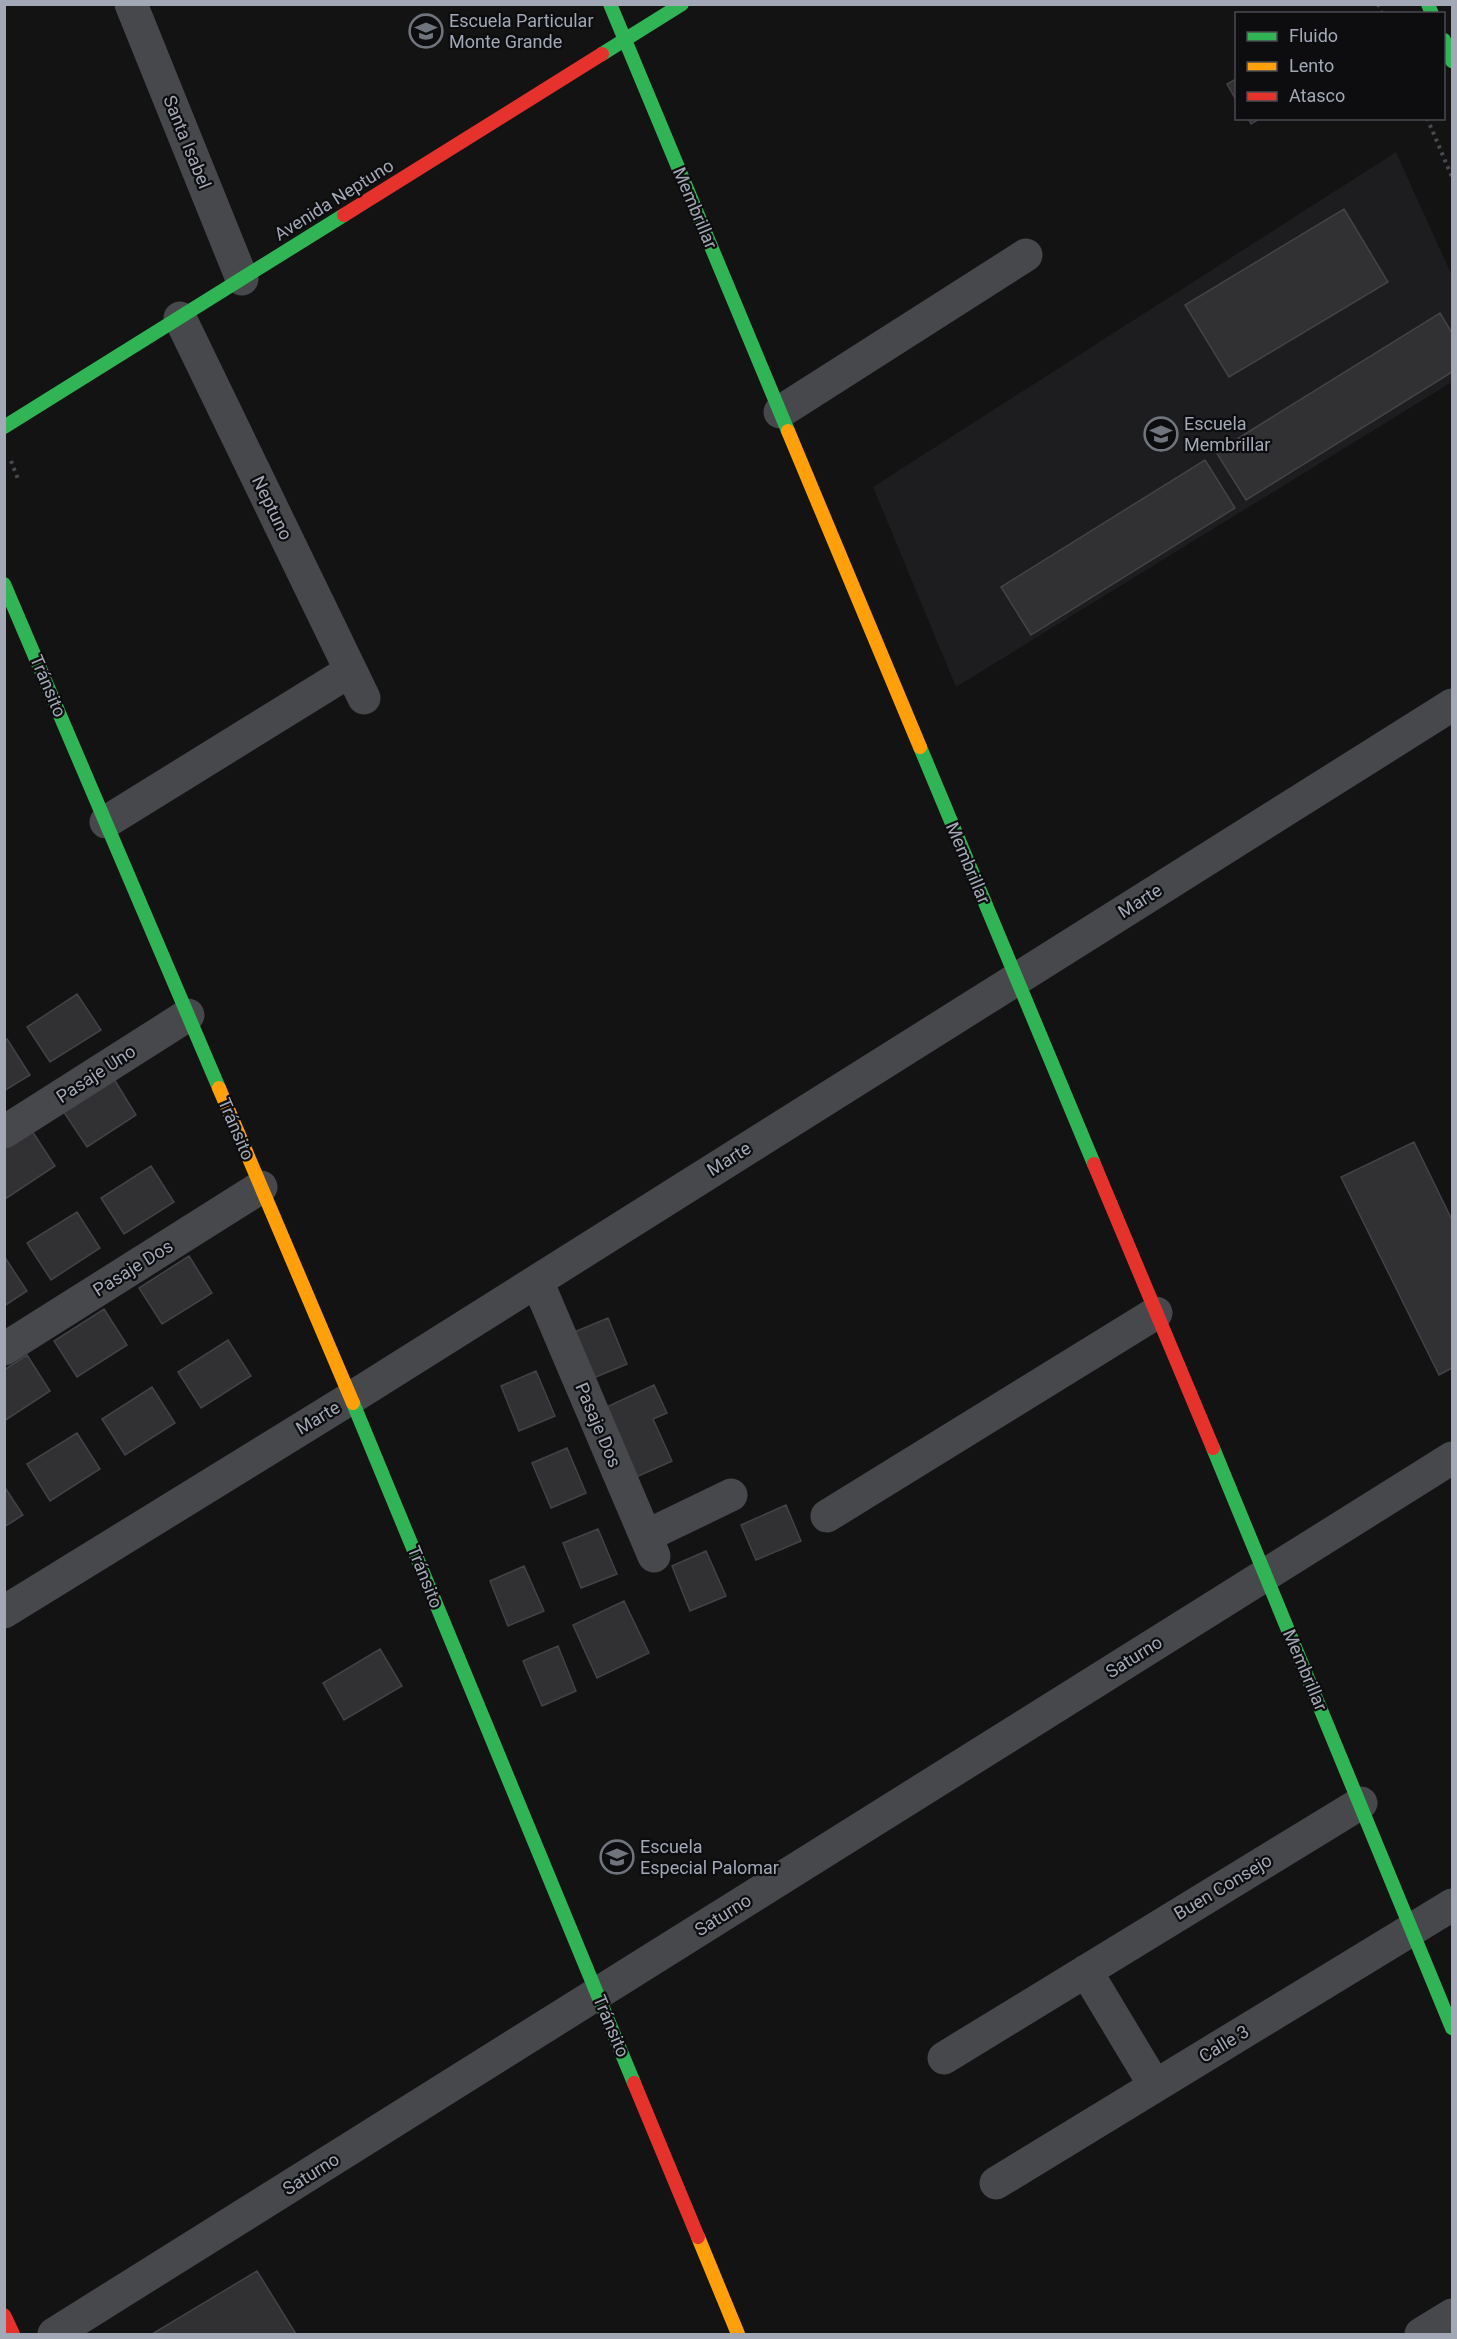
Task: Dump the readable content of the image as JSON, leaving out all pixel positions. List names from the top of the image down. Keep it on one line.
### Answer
{"streets":{"street":["Santa Isabel","Avenida Neptuno","Membrillar","Neptuno","Tránsito","Marte","Pasaje Uno","Pasaje Dos","Saturno","Buen Consejo","Calle 3"]},"crossings":[["Santa Isabel","Avenida Neptuno"],["Avenida Neptuno","Membrillar"],["Avenida Neptuno","Neptuno"],["Membrillar","Marte"],["Membrillar","Saturno"],["Membrillar","Buen Consejo"],["Membrillar","Calle 3"],["Neptuno","Tránsito"],["Tránsito","Marte"],["Tránsito","Pasaje Uno"],["Tránsito","Pasaje Dos"],["Tránsito","Saturno"],["Marte","Pasaje Dos"]],"places":{"school or university":["Escuela Particular Monte Grande","Escuela Membrillar","Escuela Especial Palomar"]},"legend":["Fluido","Lento","Atasco"]}
